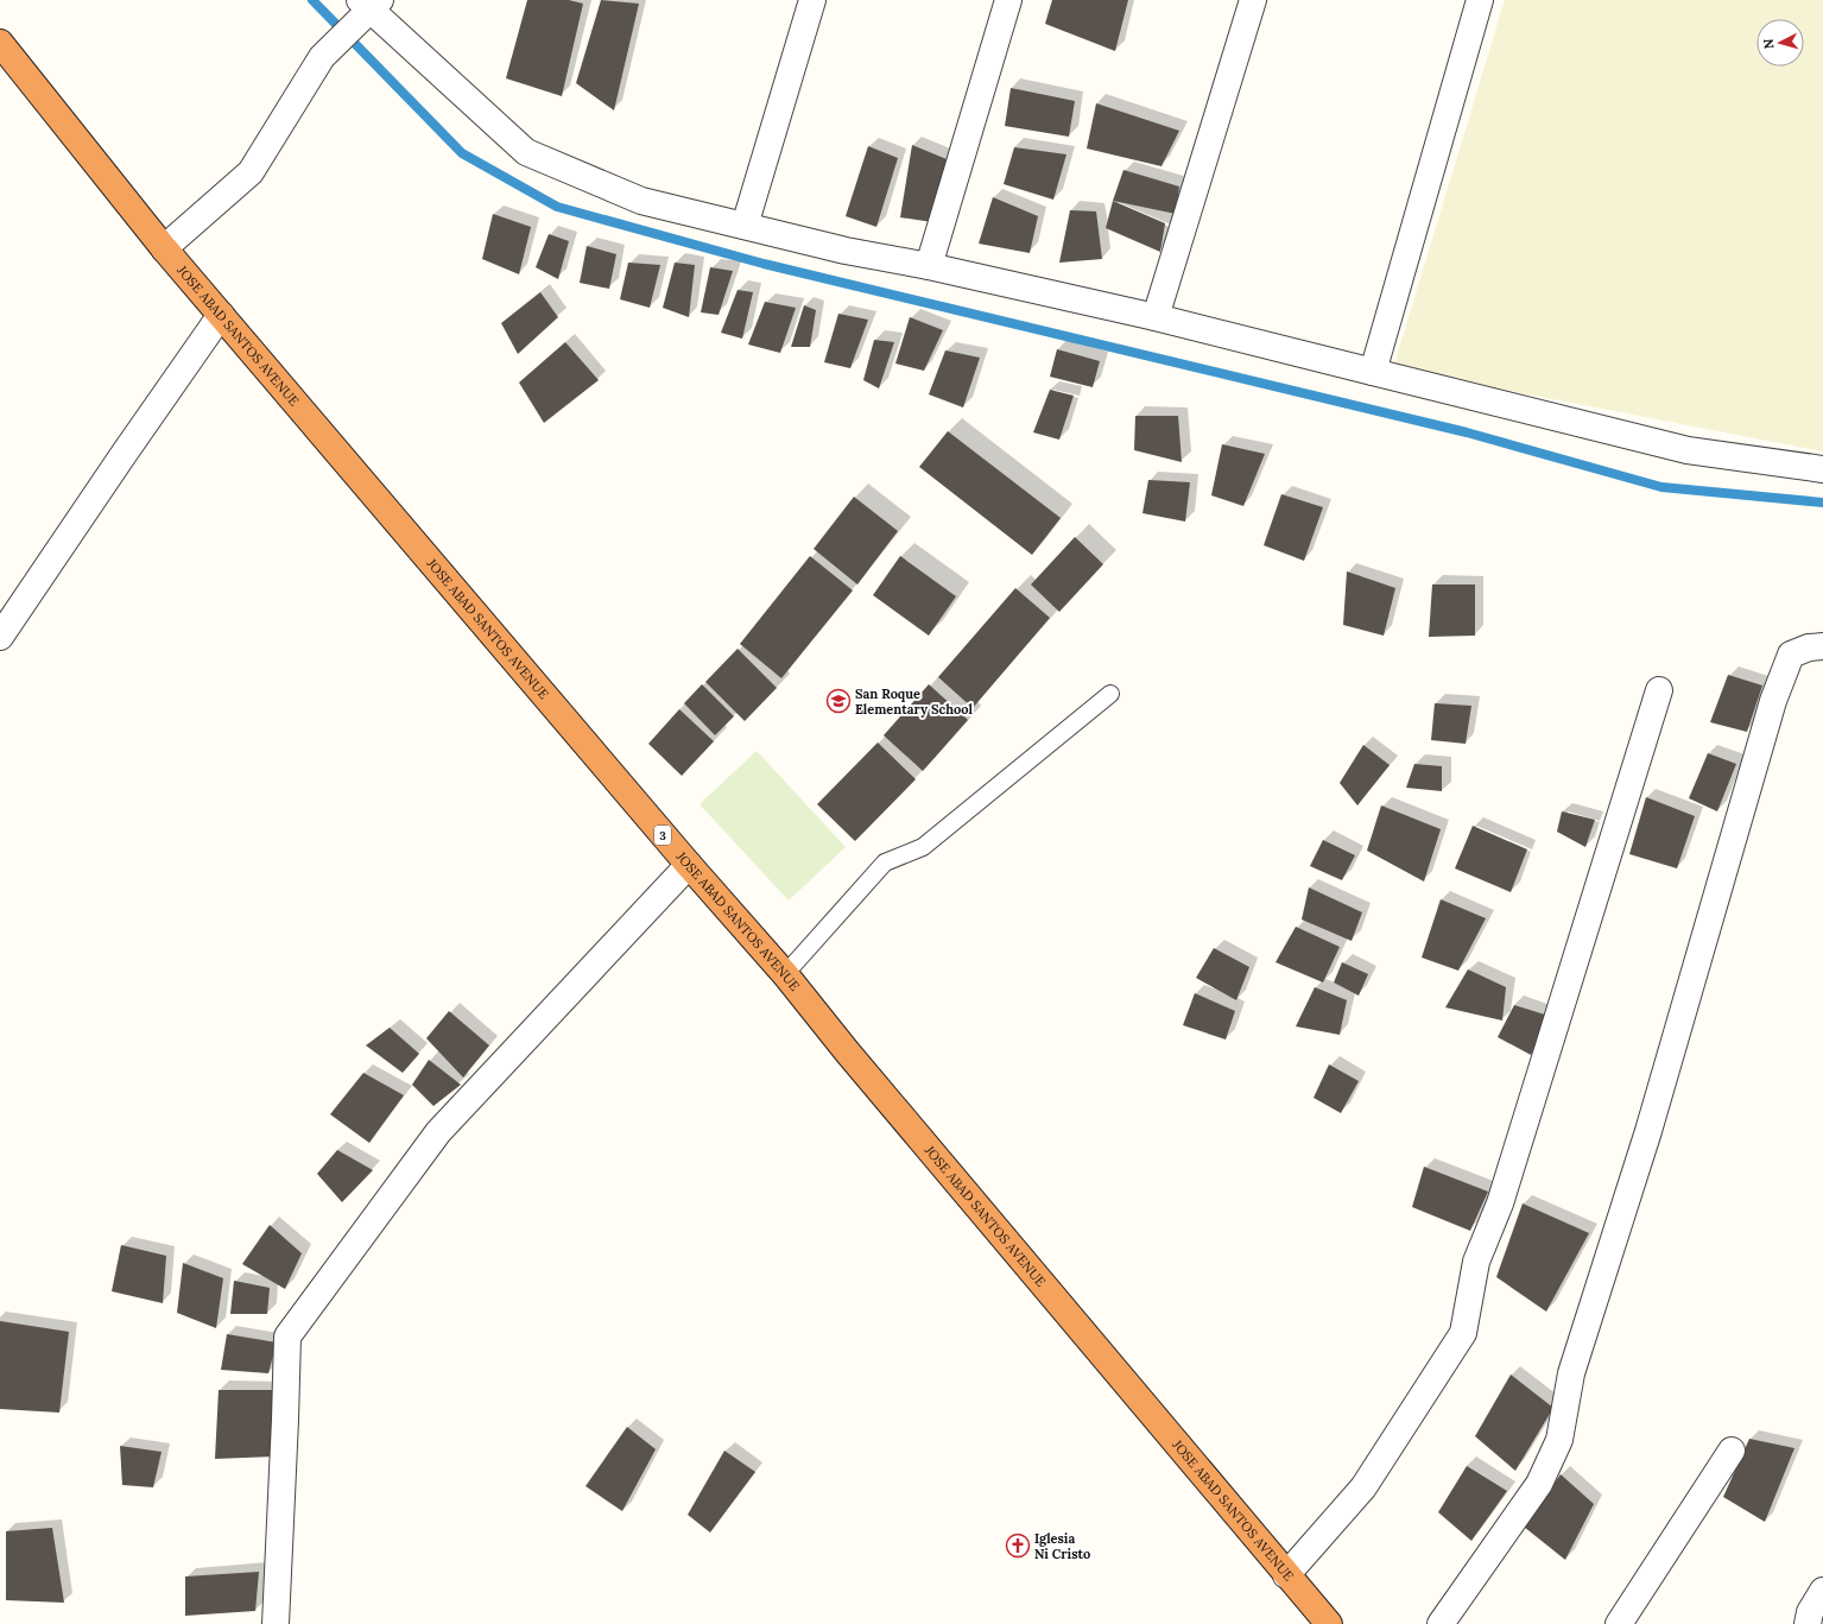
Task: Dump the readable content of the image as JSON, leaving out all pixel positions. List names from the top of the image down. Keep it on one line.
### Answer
{"streets":{"highway":["JOSE ABAD SANTOS AVENUE","3"]},"places":{"school or university":["San Roque Elementary School"],"church":["Iglesia Ni Cristo"]},"north":"left"}
